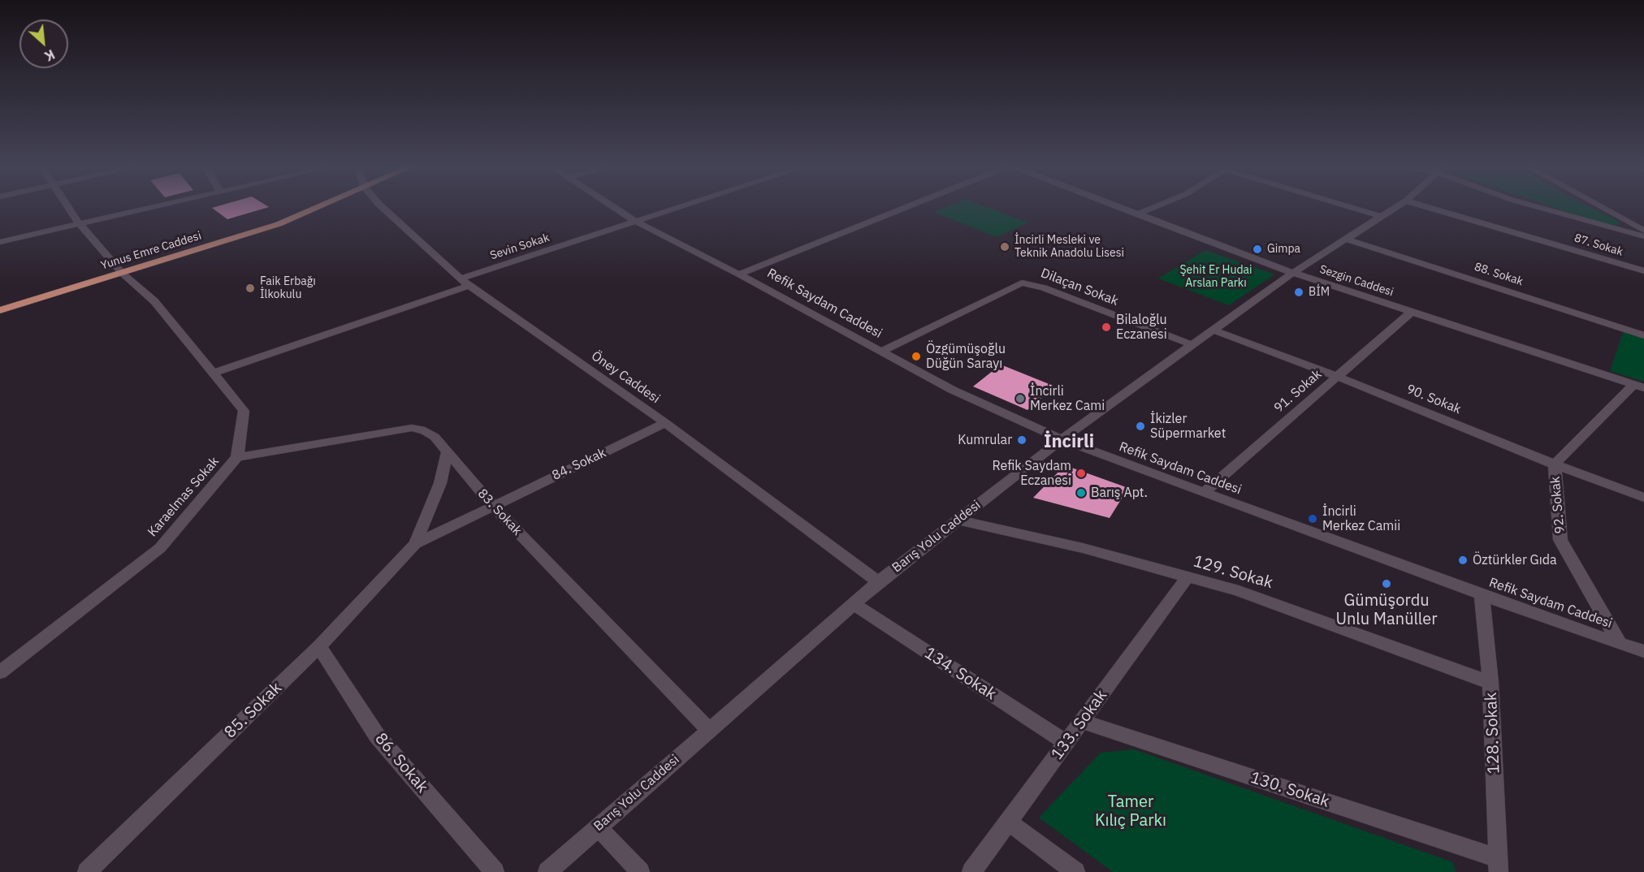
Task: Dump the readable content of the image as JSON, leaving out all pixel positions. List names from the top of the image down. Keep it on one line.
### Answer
{"streets":{"main road":["Yunus Emre Caddesi"],"street":["87. Sokak","Sevin Sokak","88. Sokak","Sezgin Caddesi","Dilaçan Sokak","Refik Saydam Caddesi","Öney Caddesi","91. Sokak","90. Sokak","84. Sokak","Karaelmas Sokak","92. Sokak","83. Sokak","Barış Yolu Caddesi","129. Sokak","134. Sokak","85. Sokak","133. Sokak","128. Sokak","86. Sokak","130. Sokak"]},"crossings":[["Sevin Sokak","Refik Saydam Caddesi"],["Sevin Sokak","Öney Caddesi"],["Sevin Sokak","Karaelmas Sokak"],["Yunus Emre Caddesi","Karaelmas Sokak"],["88. Sokak","Barış Yolu Caddesi"],["Sezgin Caddesi","91. Sokak"],["Sezgin Caddesi","92. Sokak"],["Sezgin Caddesi","Barış Yolu Caddesi"],["Dilaçan Sokak","Refik Saydam Caddesi"],["Dilaçan Sokak","Barış Yolu Caddesi"],["Refik Saydam Caddesi","91. Sokak"],["Refik Saydam Caddesi","92. Sokak"],["Refik Saydam Caddesi","Barış Yolu Caddesi"],["Refik Saydam Caddesi","128. Sokak"],["Öney Caddesi","84. Sokak"],["Öney Caddesi","Barış Yolu Caddesi"],["91. Sokak","90. Sokak"],["90. Sokak","92. Sokak"],["90. Sokak","Barış Yolu Caddesi"],["84. Sokak","83. Sokak"],["84. Sokak","85. Sokak"],["Karaelmas Sokak","83. Sokak"],["83. Sokak","Barış Yolu Caddesi"],["83. Sokak","85. Sokak"],["Barış Yolu Caddesi","129. Sokak"],["Barış Yolu Caddesi","134. Sokak"],["129. Sokak","133. Sokak"],["129. Sokak","128. Sokak"],["134. Sokak","133. Sokak"],["85. Sokak","86. Sokak"],["133. Sokak","130. Sokak"],["128. Sokak","130. Sokak"]],"districts":["İncirli"],"parks":["Şehit Er Hudai Arslan Parkı","Tamer Kılıç Parkı"],"places":["İncirli Mesleki ve Teknik Anadolu Lisesi","Gimpa","Faik Erbağı İlkokulu","BİM","Bilaloğlu Eczanesi","Özgümüşoğlu Düğün Sarayı","İncirli Merkez Cami","İkizler Süpermarket","Kumrular","Refik Saydam Eczanesi","Barış Apt.","İncirli Merkez Camii","Öztürkler Gıda","Gümüşordu Unlu Manüller"],"north":"bottom right"}
